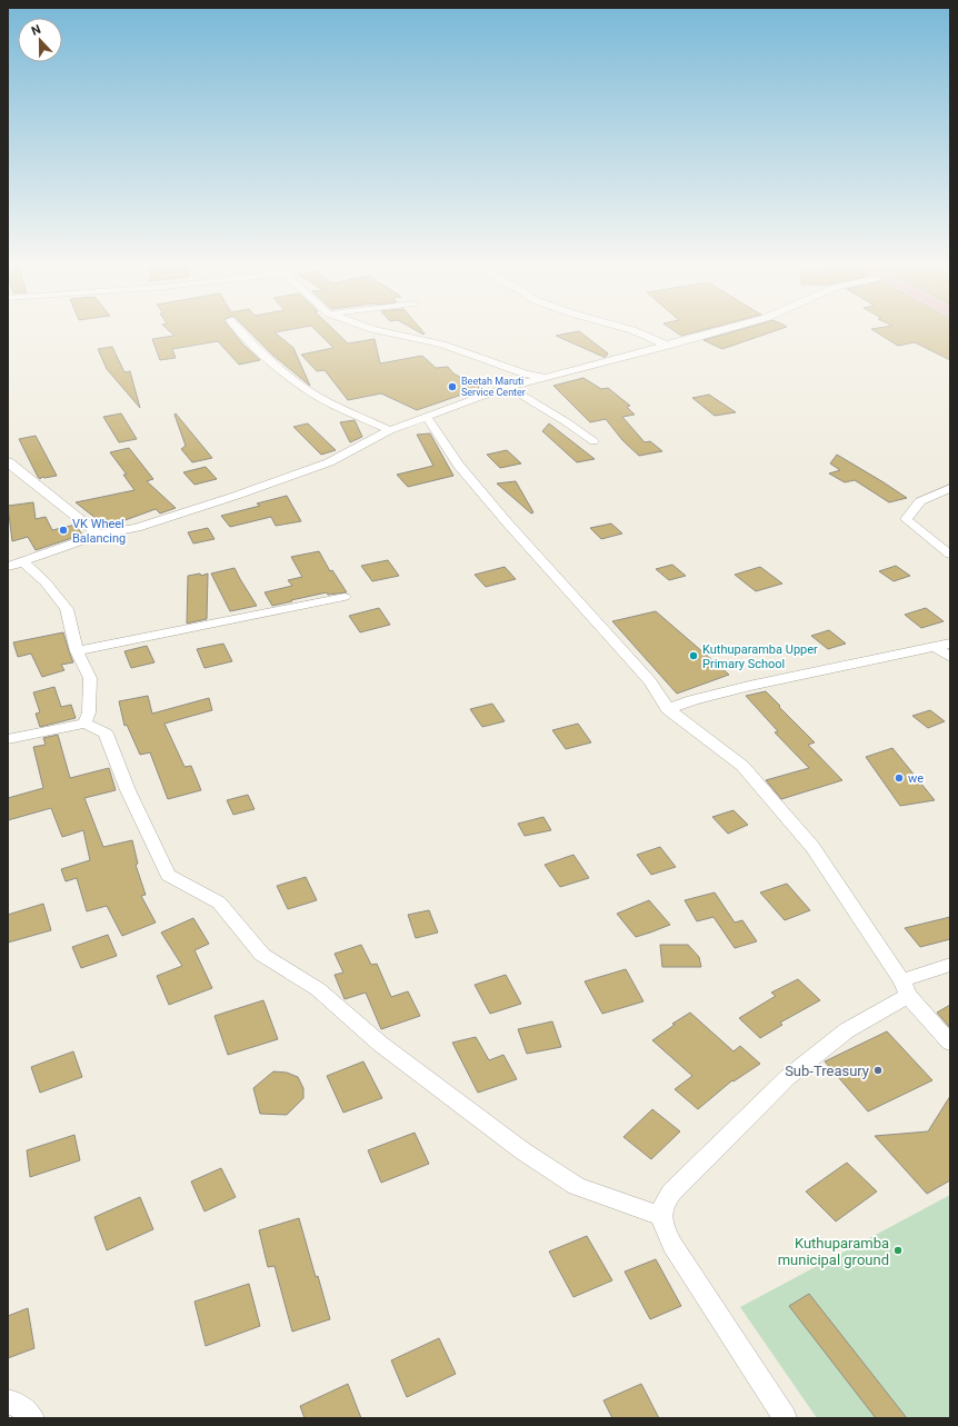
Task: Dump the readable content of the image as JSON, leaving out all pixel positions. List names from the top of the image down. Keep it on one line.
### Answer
{"places":["Beetah Maruti Service Center","VK Wheel Balancing","Kuthuparamba Upper Primary School","we","Sub-Treasury","Kuthuparamba municipal ground"],"north":"top"}
